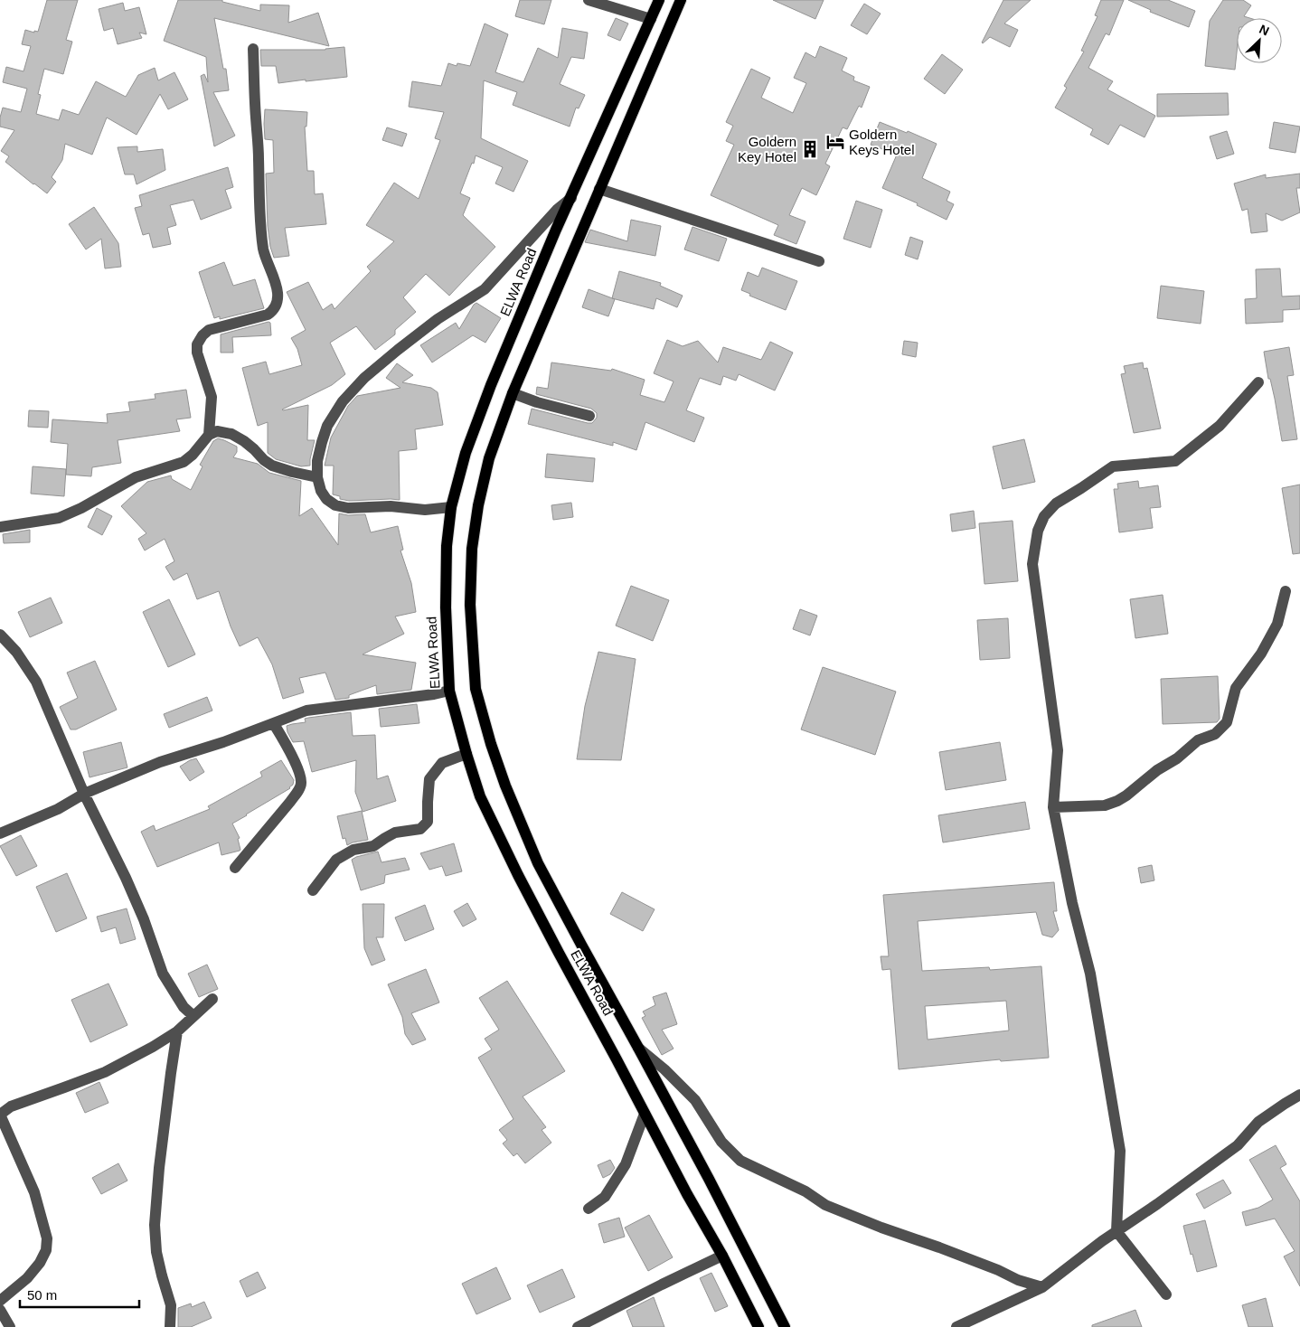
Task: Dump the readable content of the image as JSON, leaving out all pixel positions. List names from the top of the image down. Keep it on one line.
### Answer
{"streets":{"main road":["ELWA Road"]},"places":{"hotel":["Goldern Keys Hotel"],"building":["Goldern Key Hotel"]},"scale_bar":"50 m","north":"top right"}
